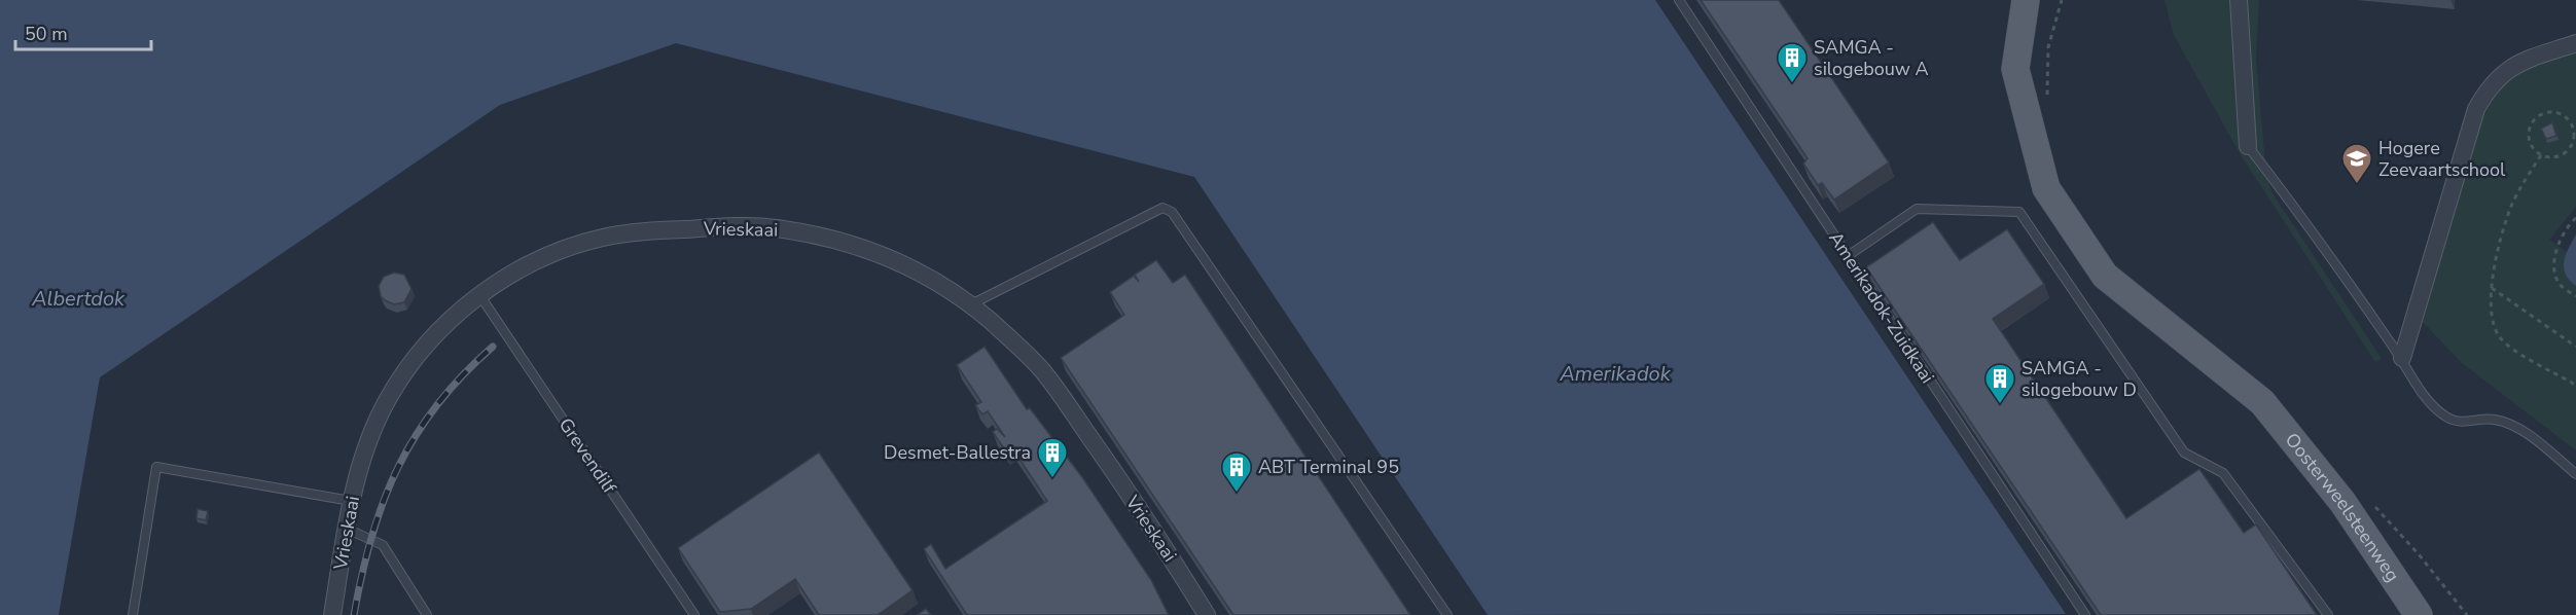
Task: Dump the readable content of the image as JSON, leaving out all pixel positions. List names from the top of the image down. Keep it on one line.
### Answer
{"streets":{"main road":["Oosterweelsteenweg"],"street":["Vrieskaai"],"lane":["Amerikadok-Zuidkaai","Grevendilf"]},"crossings":[["Vrieskaai","Grevendilf"]],"water":["Albertdok","Amerikadok"],"places":{"building":["SAMGA - silogebouw A","SAMGA - silogebouw D","Desmet-Ballestra","ABT Terminal 95"],"school or university":["Hogere Zeevaartschool"]},"scale_bar":"50 m"}
